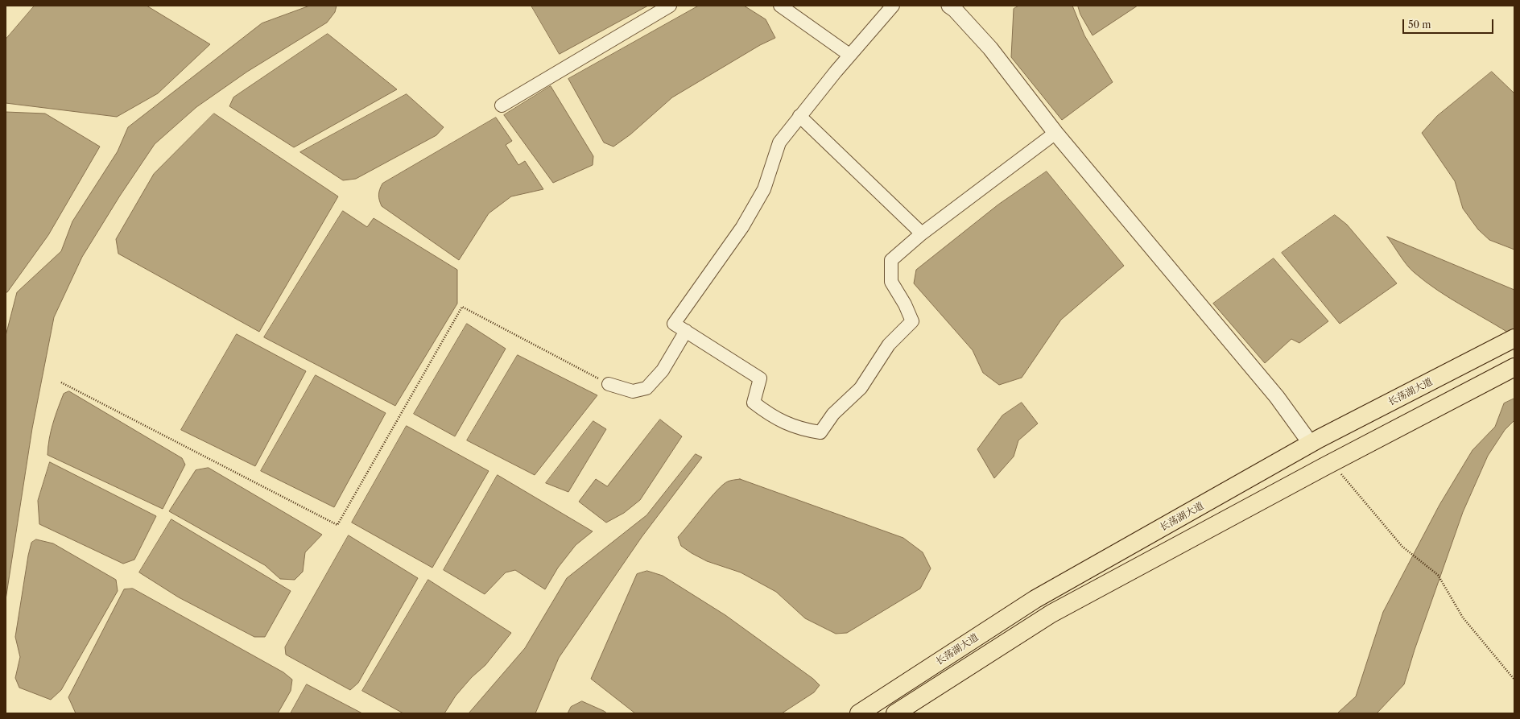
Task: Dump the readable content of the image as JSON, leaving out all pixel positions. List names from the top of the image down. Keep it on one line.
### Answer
{"streets":{"main road":["长荡湖大道"]},"scale_bar":"50 m"}
